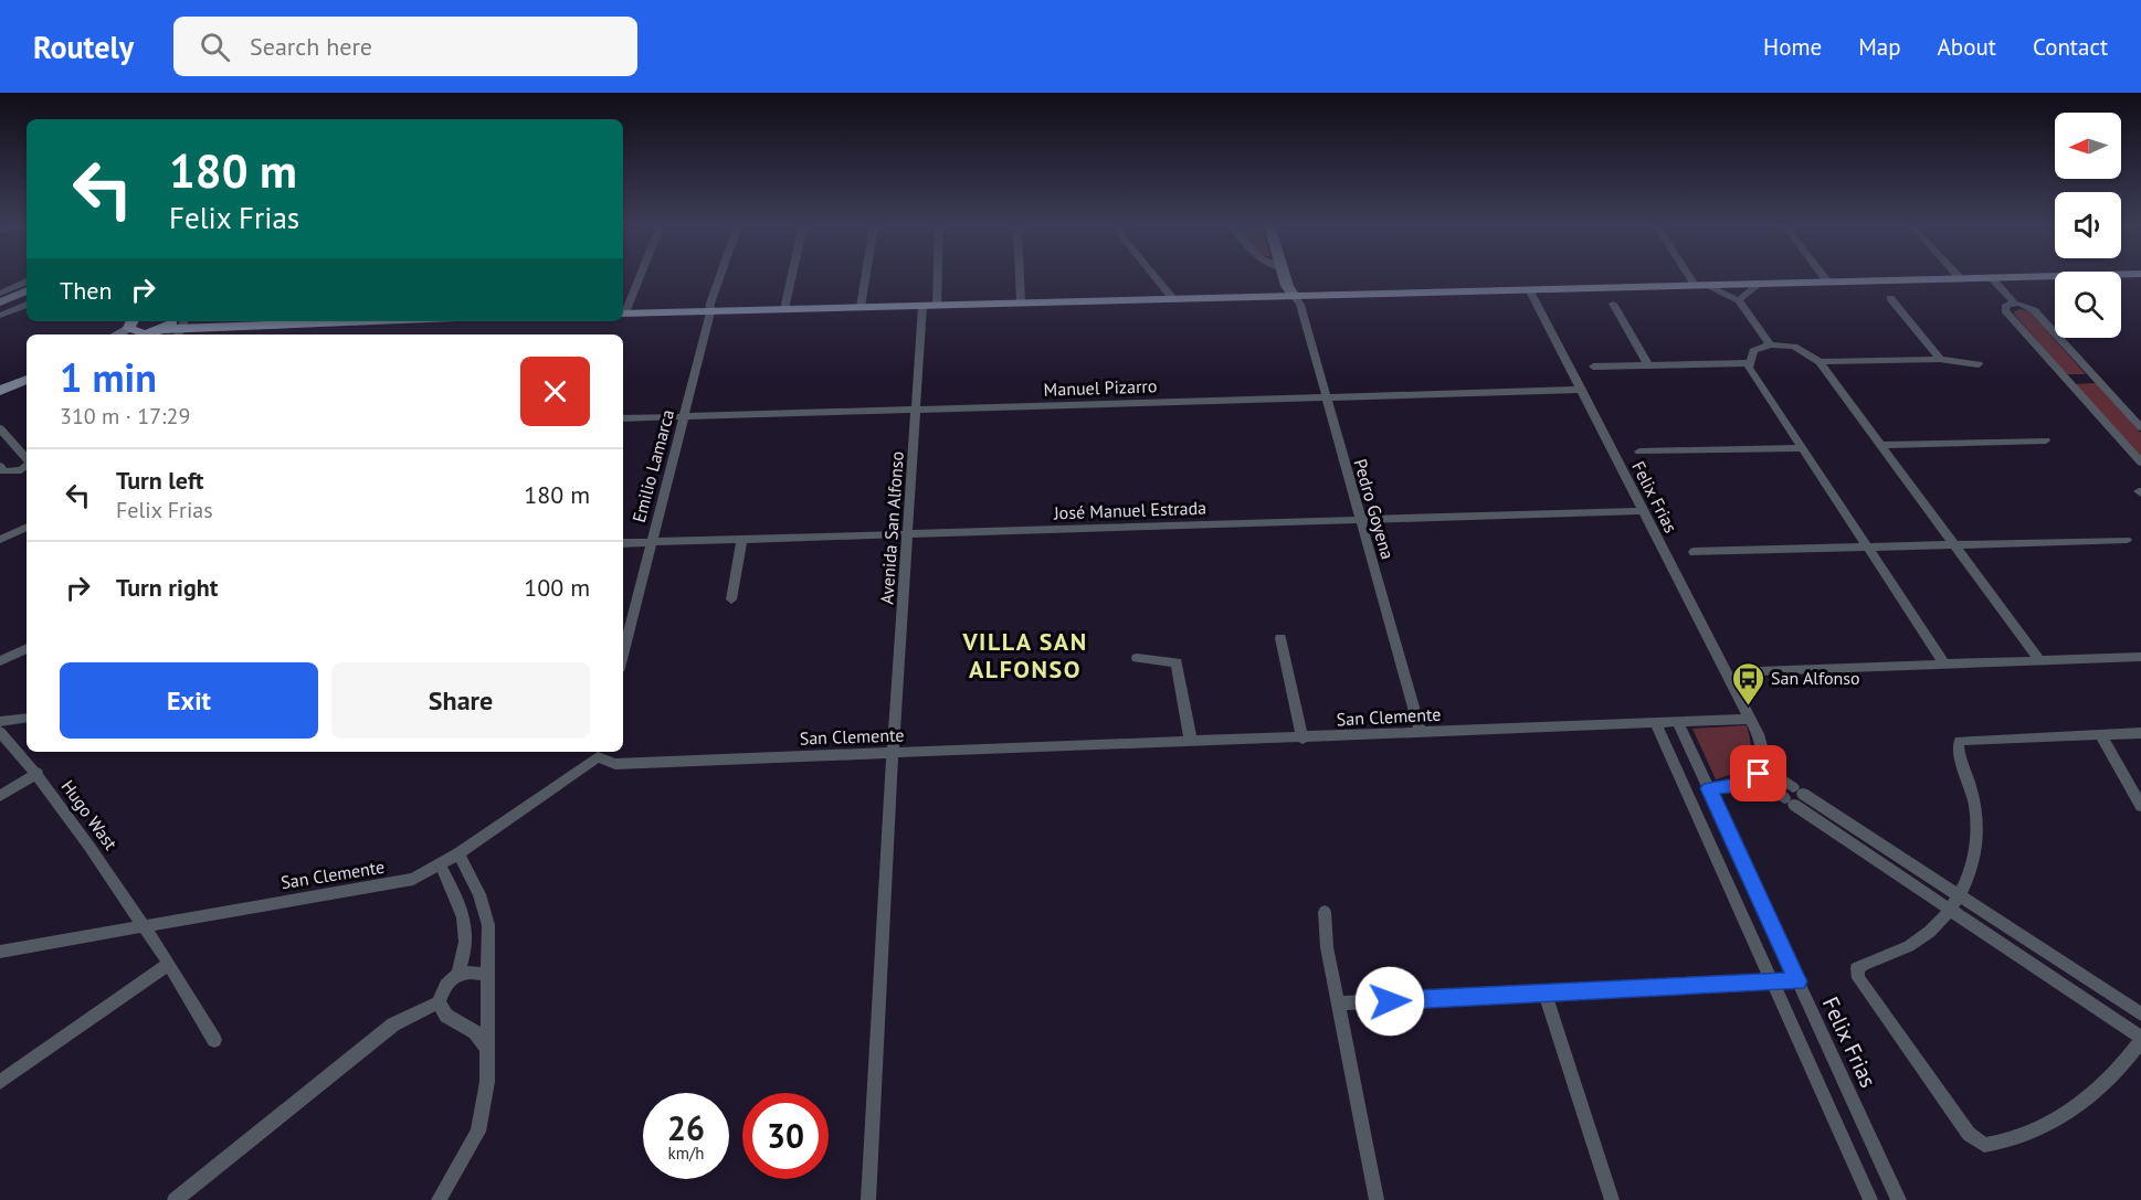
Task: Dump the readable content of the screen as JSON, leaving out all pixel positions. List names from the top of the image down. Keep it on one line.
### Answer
{"streets":{"street":["Manuel Pizarro","Emilio Lamarca","Felix Frias","Pedro Goyena","José Manuel Estrada","Avenida San Alfonso","San Clemente","Hugo Wast"]},"crossings":[["Manuel Pizarro","Emilio Lamarca"],["Manuel Pizarro","Felix Frias"],["Manuel Pizarro","Pedro Goyena"],["Manuel Pizarro","Avenida San Alfonso"],["Emilio Lamarca","José Manuel Estrada"],["Felix Frias","José Manuel Estrada"],["Felix Frias","San Clemente"],["Pedro Goyena","José Manuel Estrada"],["Pedro Goyena","San Clemente"],["José Manuel Estrada","Avenida San Alfonso"],["Avenida San Alfonso","San Clemente"],["San Clemente","Hugo Wast"]],"districts":["VILLA SAN ALFONSO"],"places":{"bus stop":["San Alfonso"]},"north":"left","page":{"header":"Routely","search":"Search here","nav":["Home","Map","About","Contact"],"turn":["180 m","Felix Frias"],"then":"Then","heading":["1 min","310 m · 17:29"],"list":[{"name":"Turn left","note":"Felix Frias","value":"180 m"},{"name":"Turn right","value":"100 m"}],"buttons":["Exit","Share"],"speed":"26 km/h","limit":"30"}}
